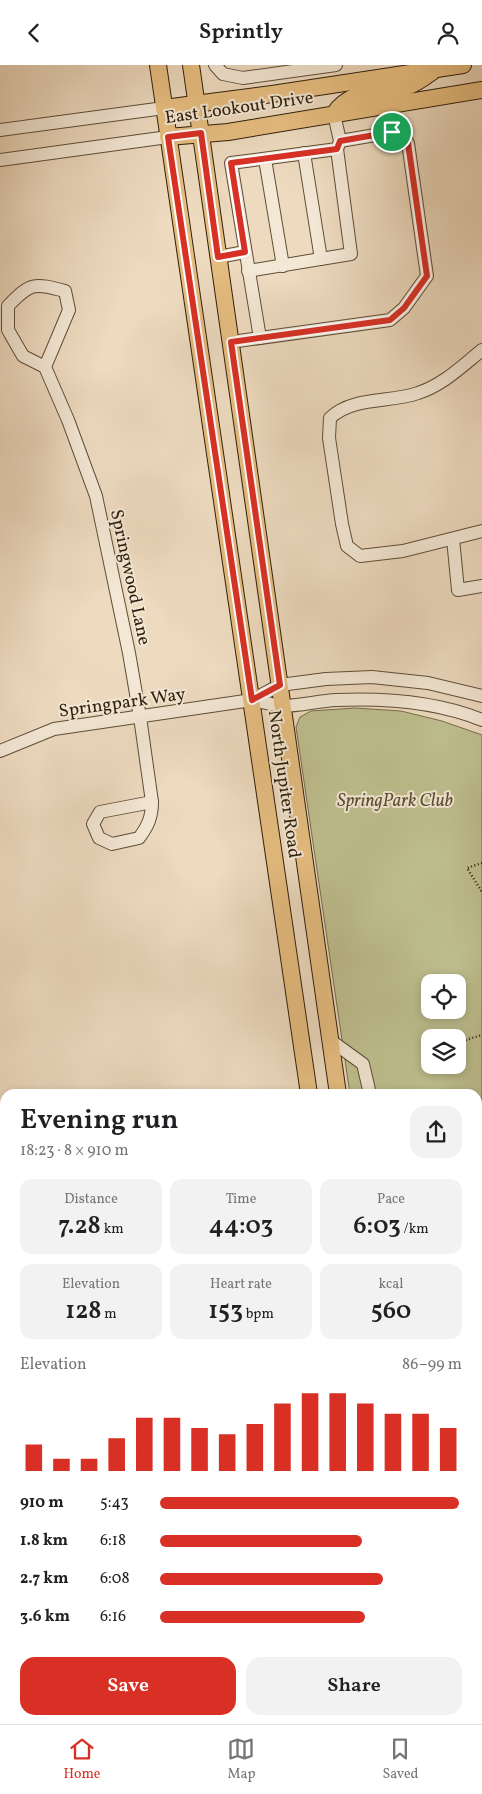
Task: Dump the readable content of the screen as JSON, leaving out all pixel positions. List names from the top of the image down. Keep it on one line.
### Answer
{"streets":{"main road":["East Lookout Drive","North Jupiter Road"],"street":["Springwood Lane","Springpark Way"]},"crossings":[["East Lookout Drive","North Jupiter Road"],["Springwood Lane","Springpark Way"],["Springpark Way","North Jupiter Road"]],"parks":["SpringPark Club"],"page":{"header":"Sprintly","heading":["Evening run","18:23 · 8 × 910 m"],"stats":[["Distance","7.28 km"],["Time","44:03"],["Pace","6:03 /km"],["Elevation","128 m"],["Heart rate","153 bpm"],["kcal","560"]],"chart":["Elevation","86–99 m"],"list":[{"name":"910 m","note":"5:43"},{"name":"1.8 km","note":"6:18"},{"name":"2.7 km","note":"6:08"},{"name":"3.6 km","note":"6:16"}],"buttons":["Save","Share"],"tabs":["Home","Map","Saved"]}}
